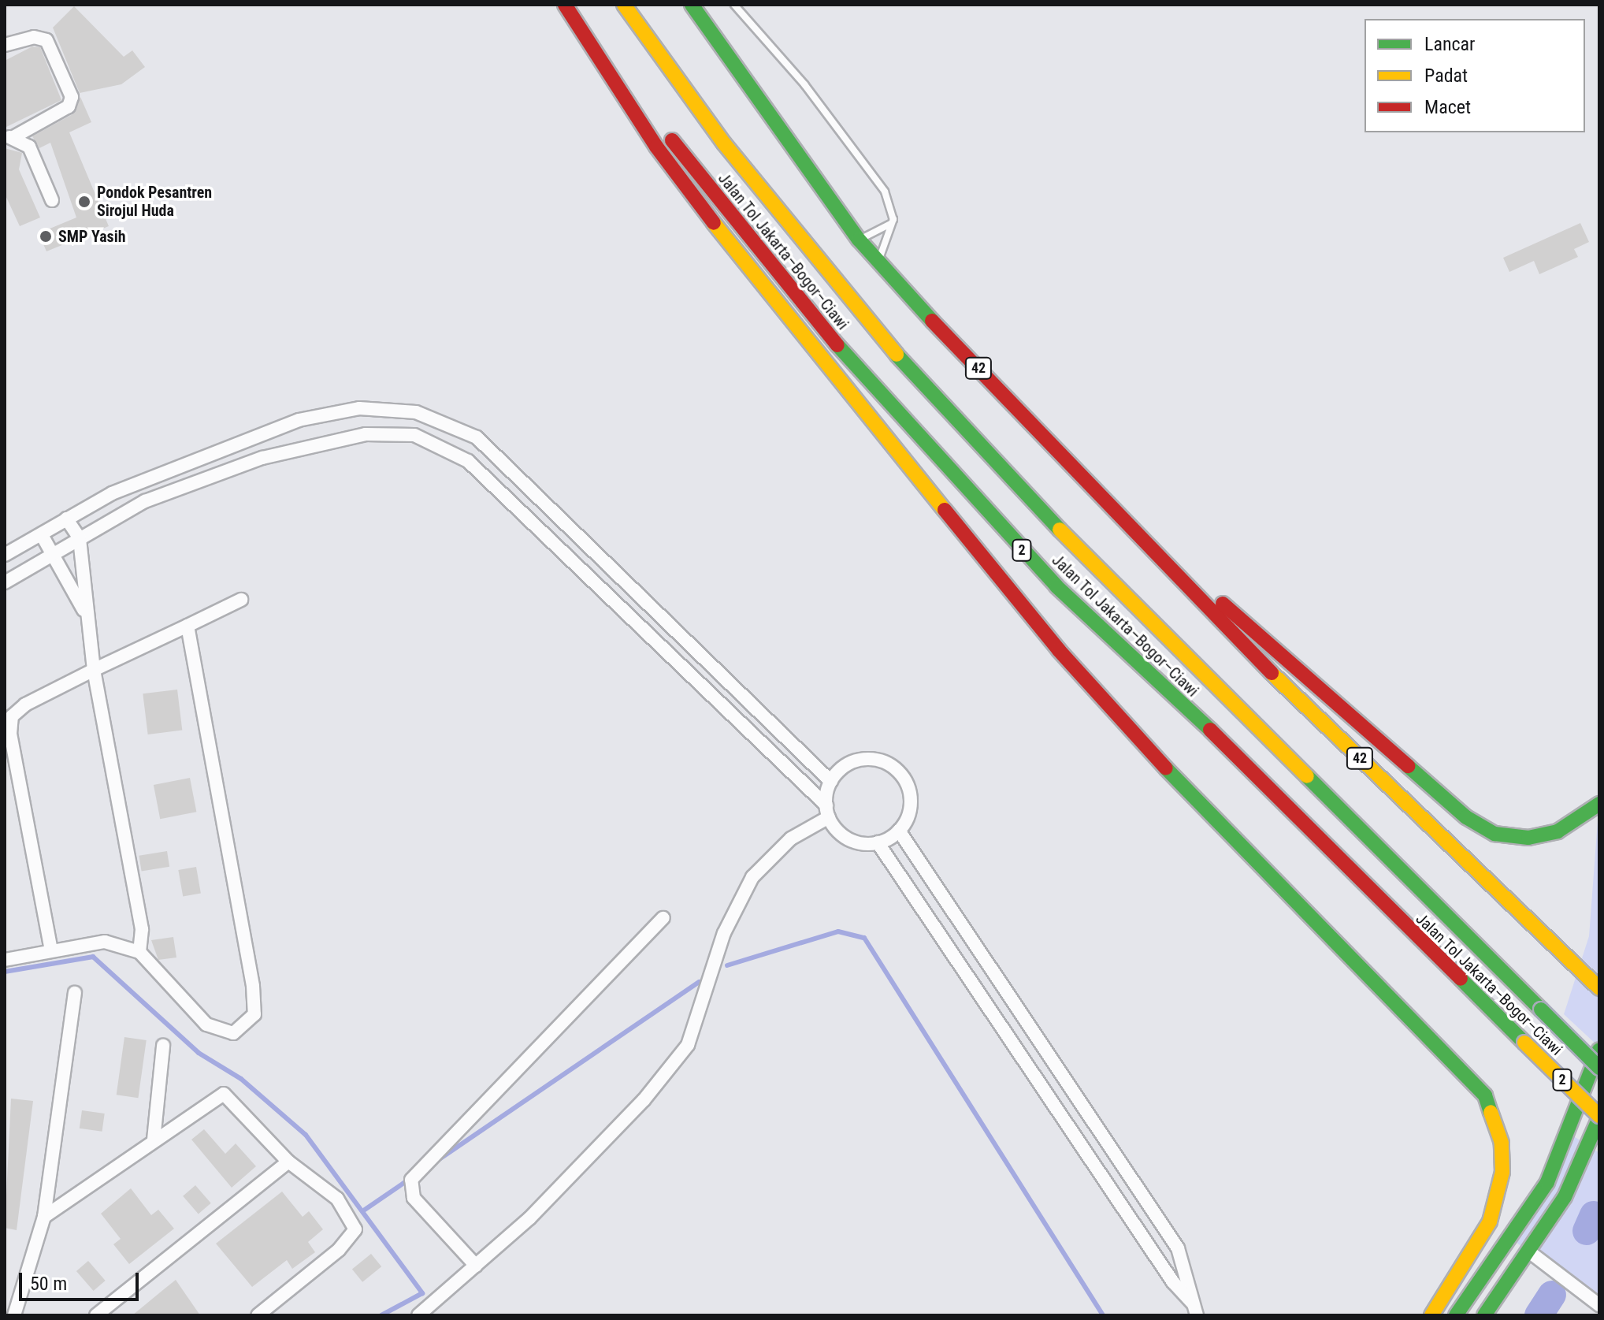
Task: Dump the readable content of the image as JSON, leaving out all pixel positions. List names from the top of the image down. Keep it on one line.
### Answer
{"streets":{"main road":["Jalan Tol Jakarta–Bogor–Ciawi","42","2"]},"places":["Pondok Pesantren Sirojul Huda","SMP Yasih"],"legend":["Lancar","Padat","Macet"],"scale_bar":"50 m"}
